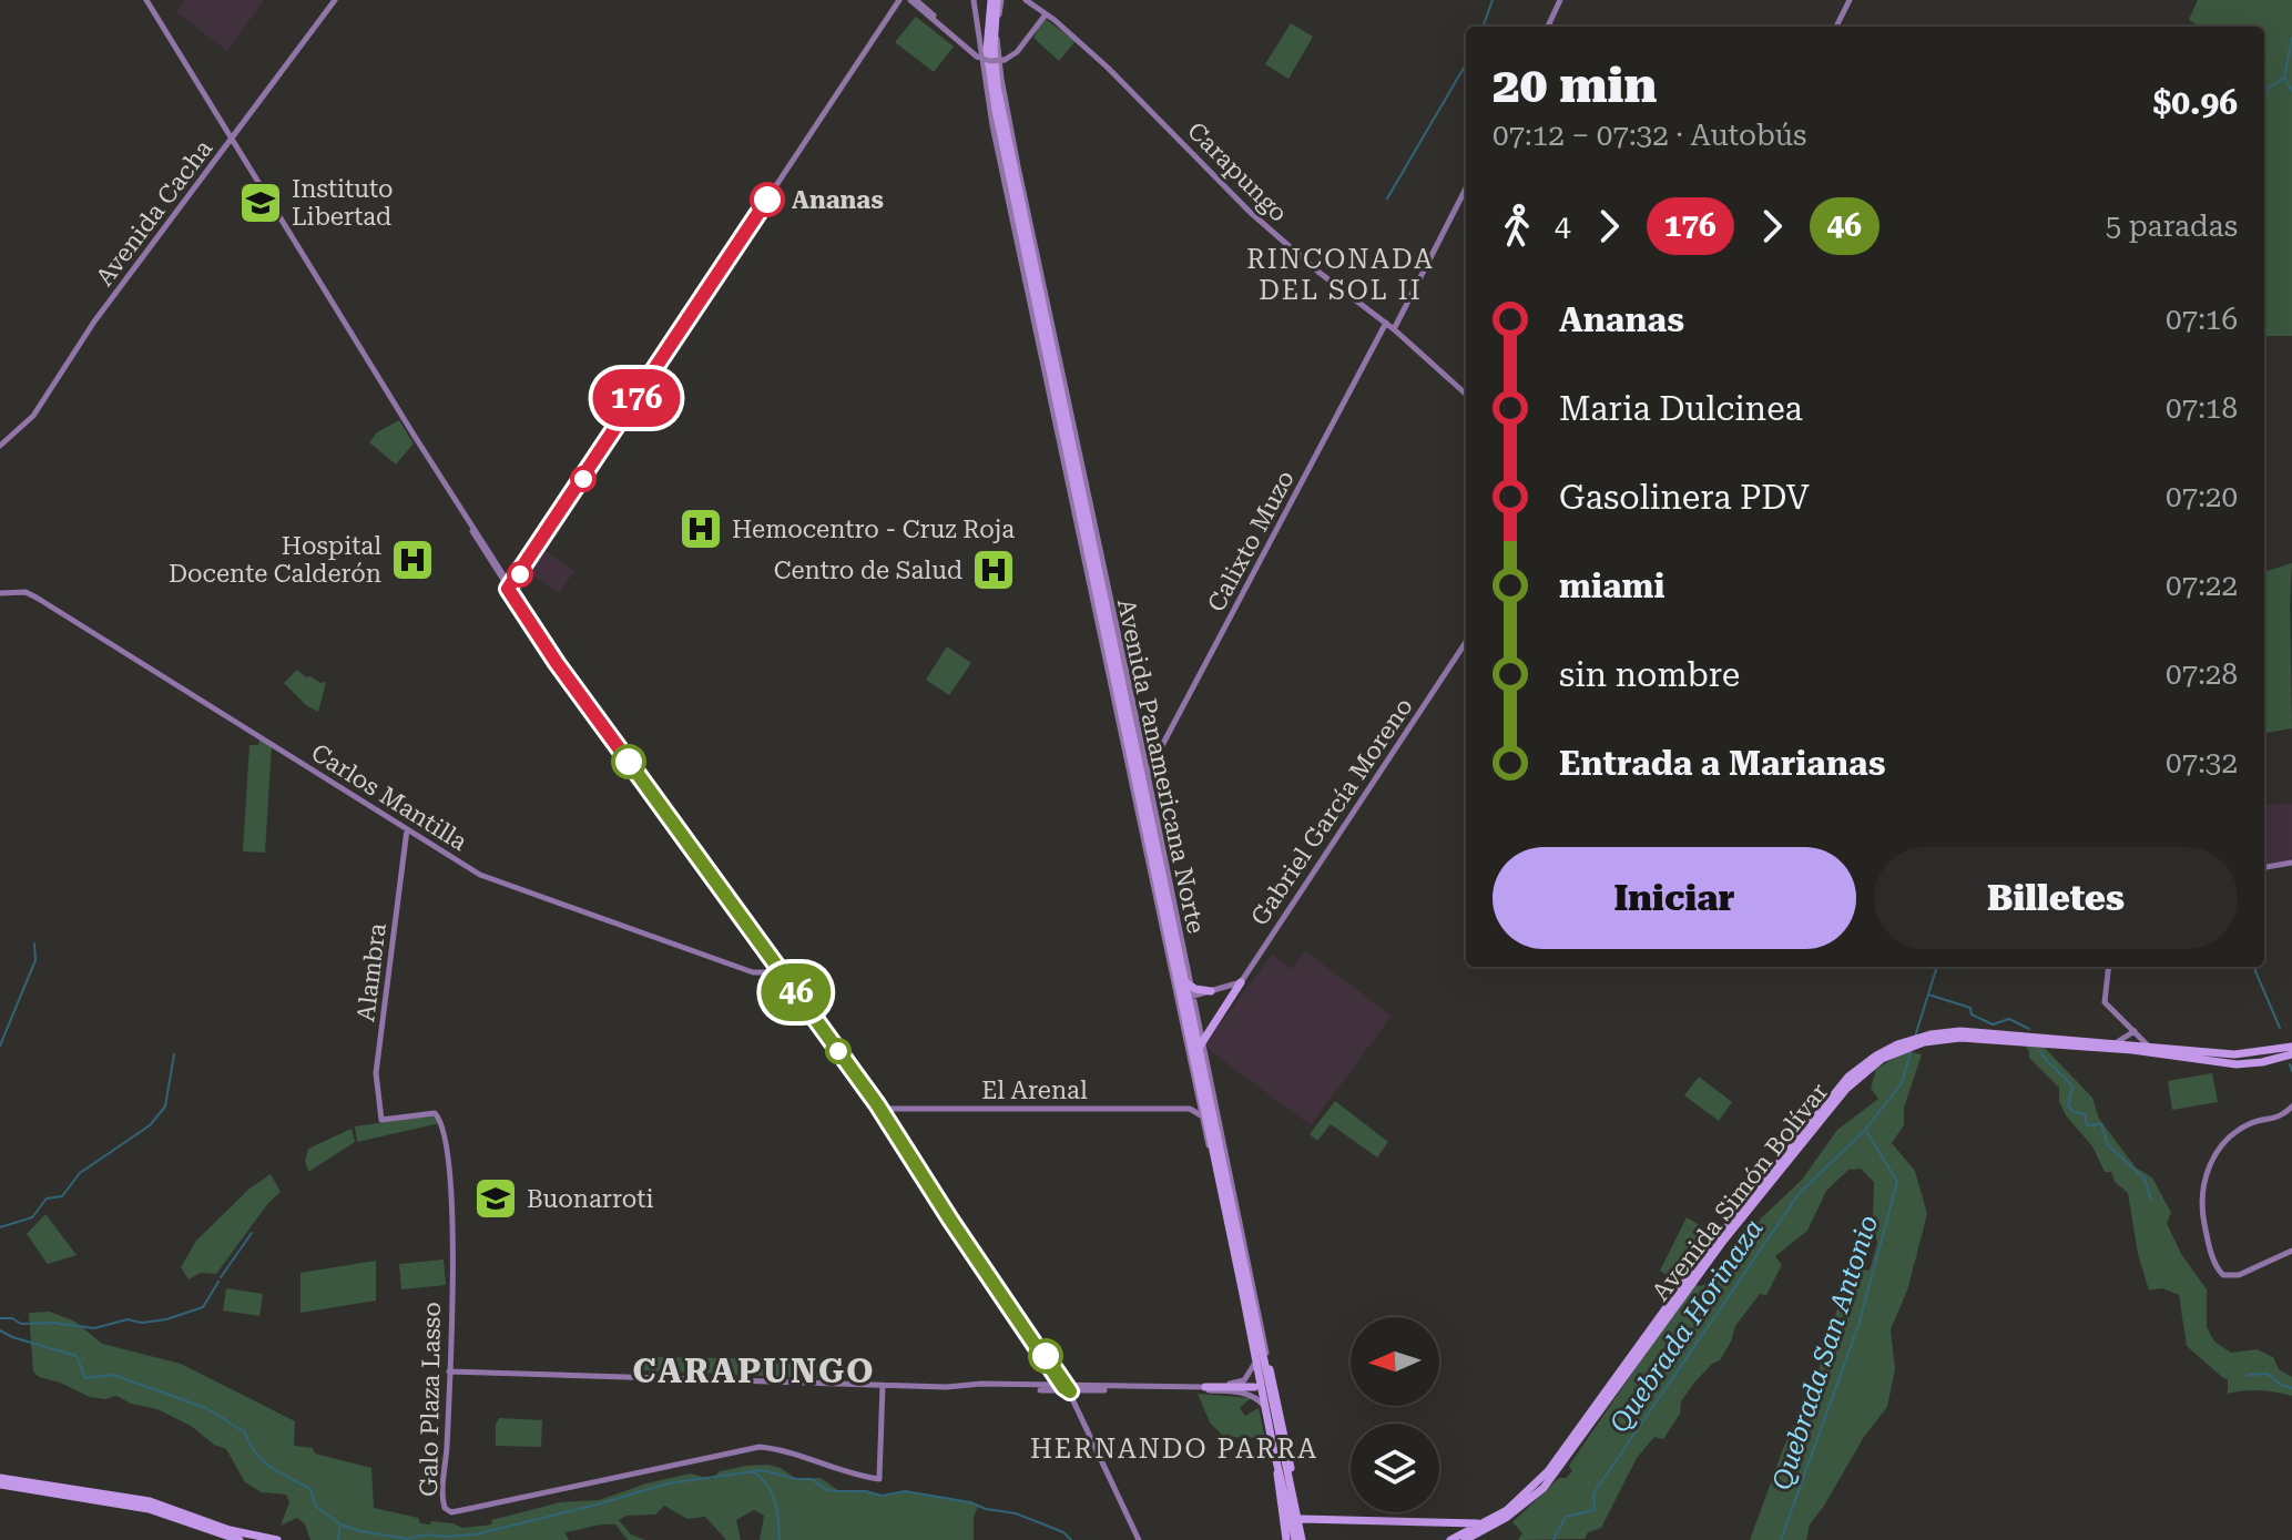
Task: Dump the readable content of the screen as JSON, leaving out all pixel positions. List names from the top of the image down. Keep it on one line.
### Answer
{"streets":{"highway":["Avenida Panamericana Norte","Avenida Simón Bolívar"],"main road":["Carapungo","Avenida Cacha","Calixto Muzo","Carlos Mantilla","Gabriel García Moreno","Alambra","El Arenal","Galo Plaza Lasso"]},"crossings":[["Carapungo","Calixto Muzo"],["Calixto Muzo","Avenida Panamericana Norte"],["Carlos Mantilla","Alambra"],["Alambra","Galo Plaza Lasso"]],"districts":["RINCONADA DEL SOL II","CARAPUNGO","HERNANDO PARRA"],"water":["Quebrada Horinaza","Quebrada San Antonio"],"places":{"other":["Ananas"],"school or university":["Instituto Libertad","Buonarroti"],"hospital":["Hemocentro - Cruz Roja","Hospital Docente Calderón","Centro de Salud"]},"lines":["bus line 176","bus line 46"],"north":"left","page":{"on_map":["176","46"],"heading":["20 min","07:12 – 07:32 · Autobús","$0.96"],"legs":["4","176","46","5 paradas"],"list":[{"name":"Ananas","value":"07:16"},{"name":"Maria Dulcinea","value":"07:18"},{"name":"Gasolinera PDV","value":"07:20"},{"name":"miami","value":"07:22"},{"name":"sin nombre","value":"07:28"},{"name":"Entrada a Marianas","value":"07:32"}],"buttons":["Iniciar","Billetes"]}}
